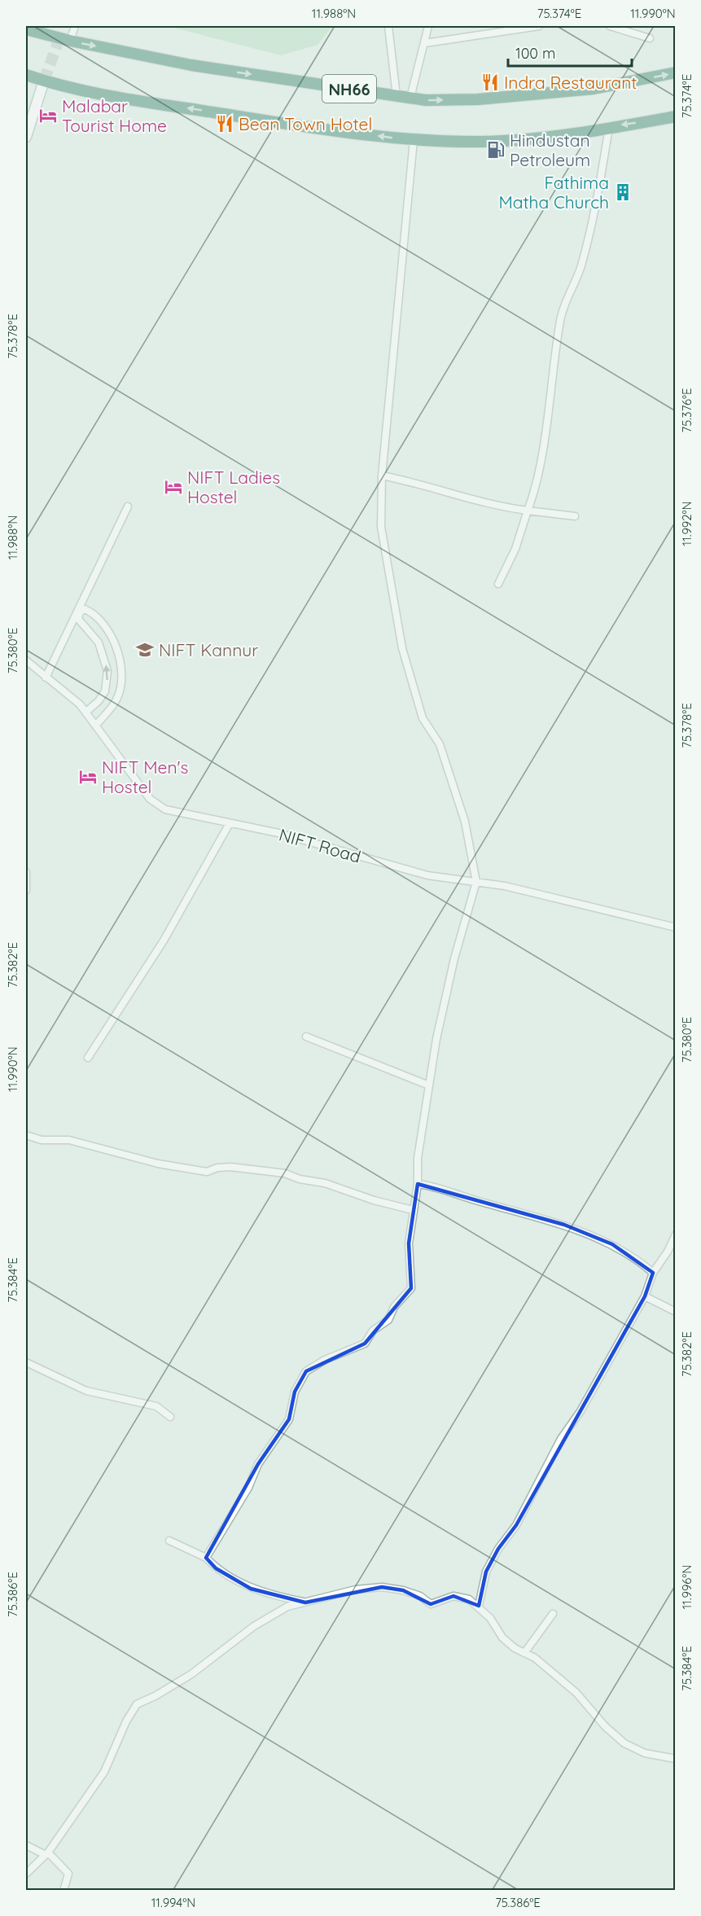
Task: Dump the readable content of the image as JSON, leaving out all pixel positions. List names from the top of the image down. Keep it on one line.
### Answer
{"streets":{"highway":["NH66"],"street":["NIFT Road"]},"places":{"restaurant":["Indra Restaurant","Bean Town Hotel"],"hotel":["Malabar Tourist Home","NIFT Ladies Hostel","NIFT Men's Hostel"],"fuel station":["Hindustan Petroleum"],"building":["Fathima Matha Church"],"school or university":["NIFT Kannur"]},"scale_bar":"100 m","coordinates":["11.988°N","75.374°E","11.990°N","75.378°E","75.376°E","11.992°N","75.380°E","75.382°E","75.384°E","11.996°N","75.386°E","11.994°N"]}
